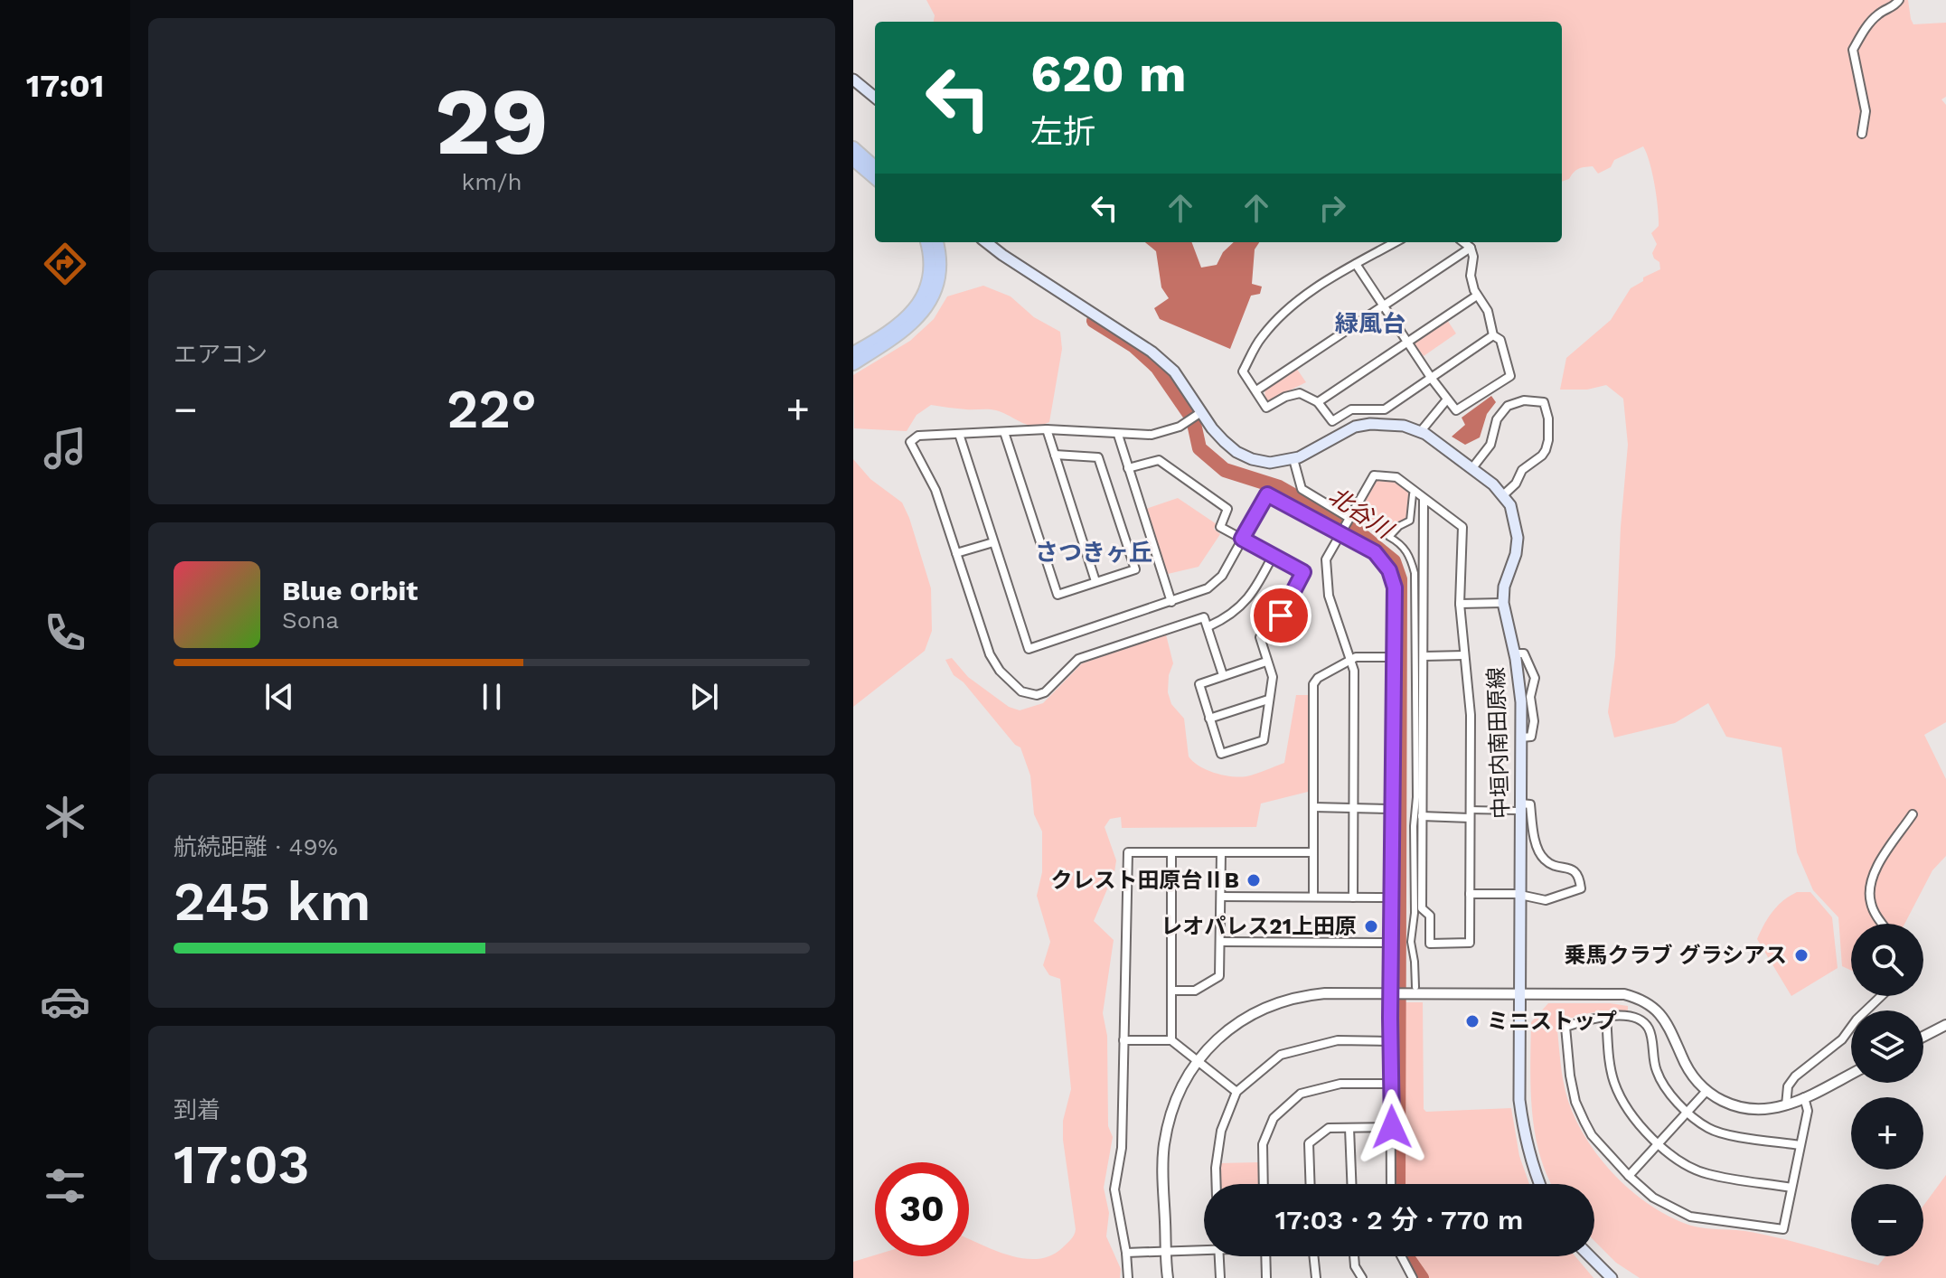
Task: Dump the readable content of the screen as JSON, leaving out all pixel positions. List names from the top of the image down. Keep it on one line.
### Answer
{"streets":{"main road":["中垣内南田原線"]},"districts":["緑風台","さつきヶ丘"],"water":["北谷川"],"places":["クレスト田原台ⅡB","レオパレス21上田原","乗馬クラブ グラシアス","ミニストップ"],"page":{"tabs":"17:01","tile":[["29","km/h"],"エアコン",["航続距離 · 49%","245 km"],["到着","17:03"]],"turn":["620 m","左折"],"heat":["−","22°","+"],"song":["Blue Orbit","Sona"],"map_buttons":["+","−"],"limit":"30","trip":"17:03 · 2 分 · 770 m"}}
